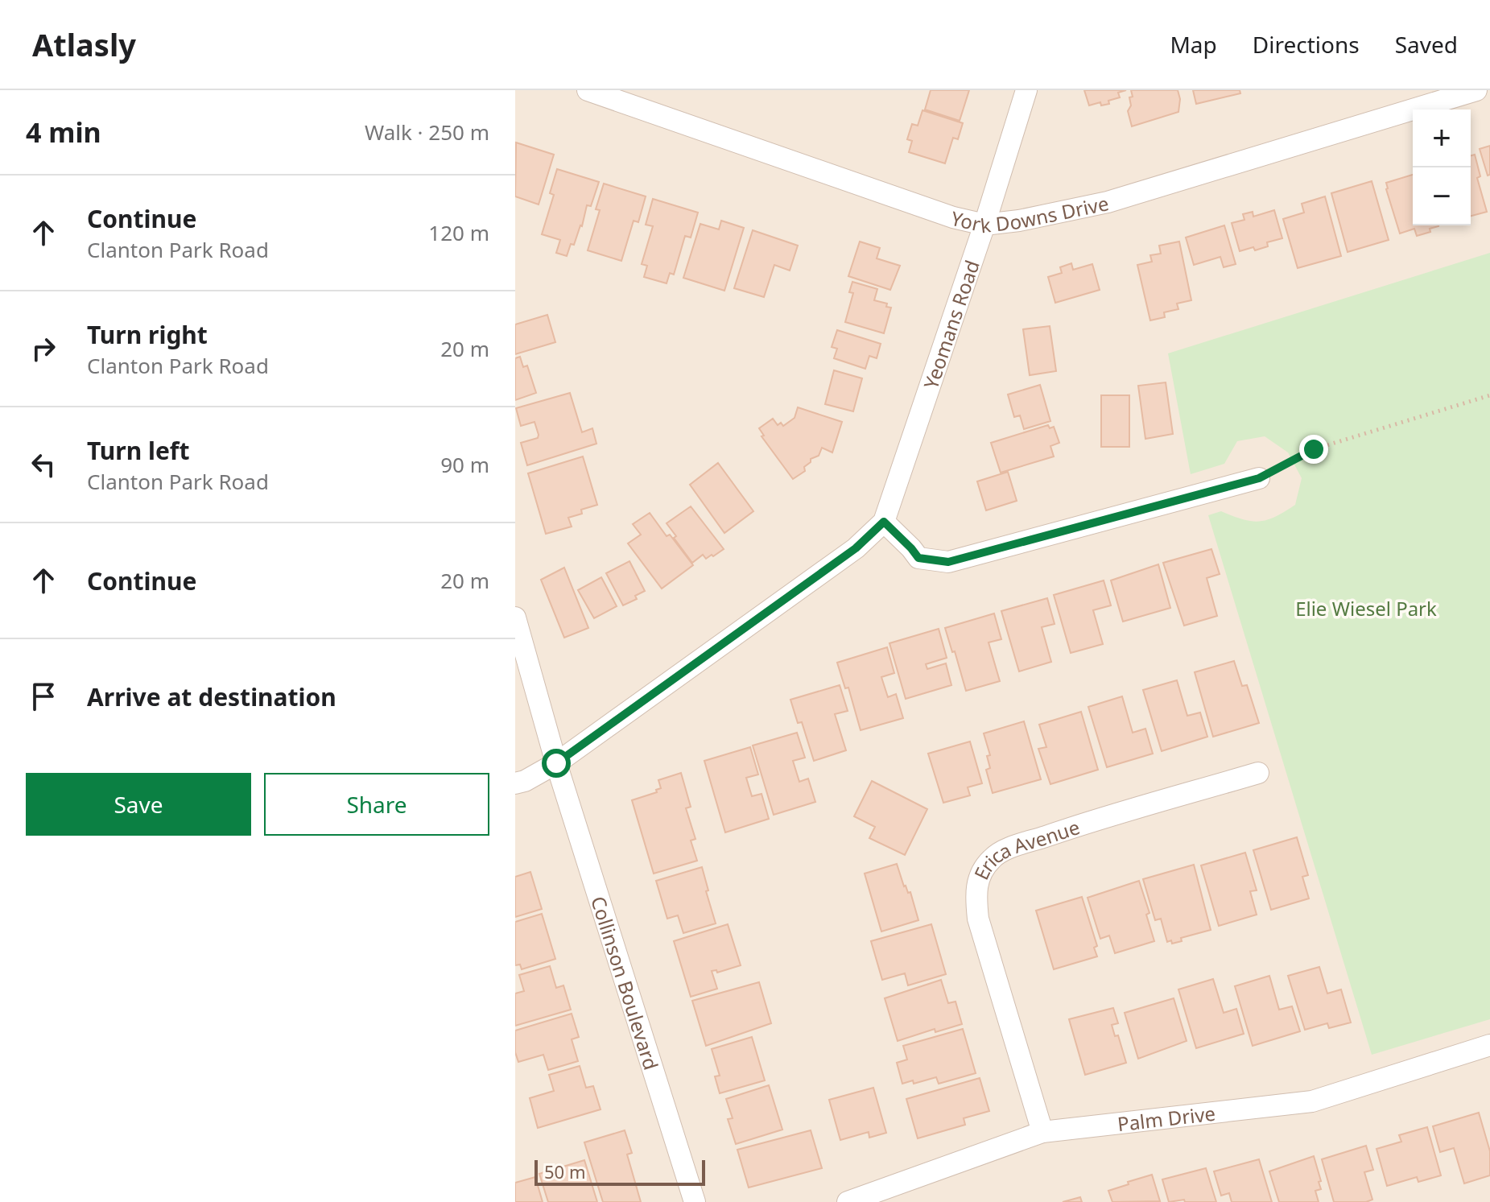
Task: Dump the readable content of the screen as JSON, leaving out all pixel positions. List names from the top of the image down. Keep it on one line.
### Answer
{"streets":{"street":["York Downs Drive","Yeomans Road","Erica Avenue","Collinson Boulevard","Palm Drive"]},"crossings":[["York Downs Drive","Yeomans Road"],["Erica Avenue","Palm Drive"]],"parks":["Elie Wiesel Park"],"scale_bar":"50 m","page":{"header":"Atlasly","nav":["Map","Directions","Saved"],"heading":["4 min","Walk · 250 m"],"map_buttons":["+","−"],"list":[["Continue","Clanton Park Road","120 m"],["Turn right","Clanton Park Road","20 m"],["Turn left","Clanton Park Road","90 m"],["Continue","20 m"],"Arrive at destination"],"buttons":["Save","Share"],"scale":"50 m"}}
